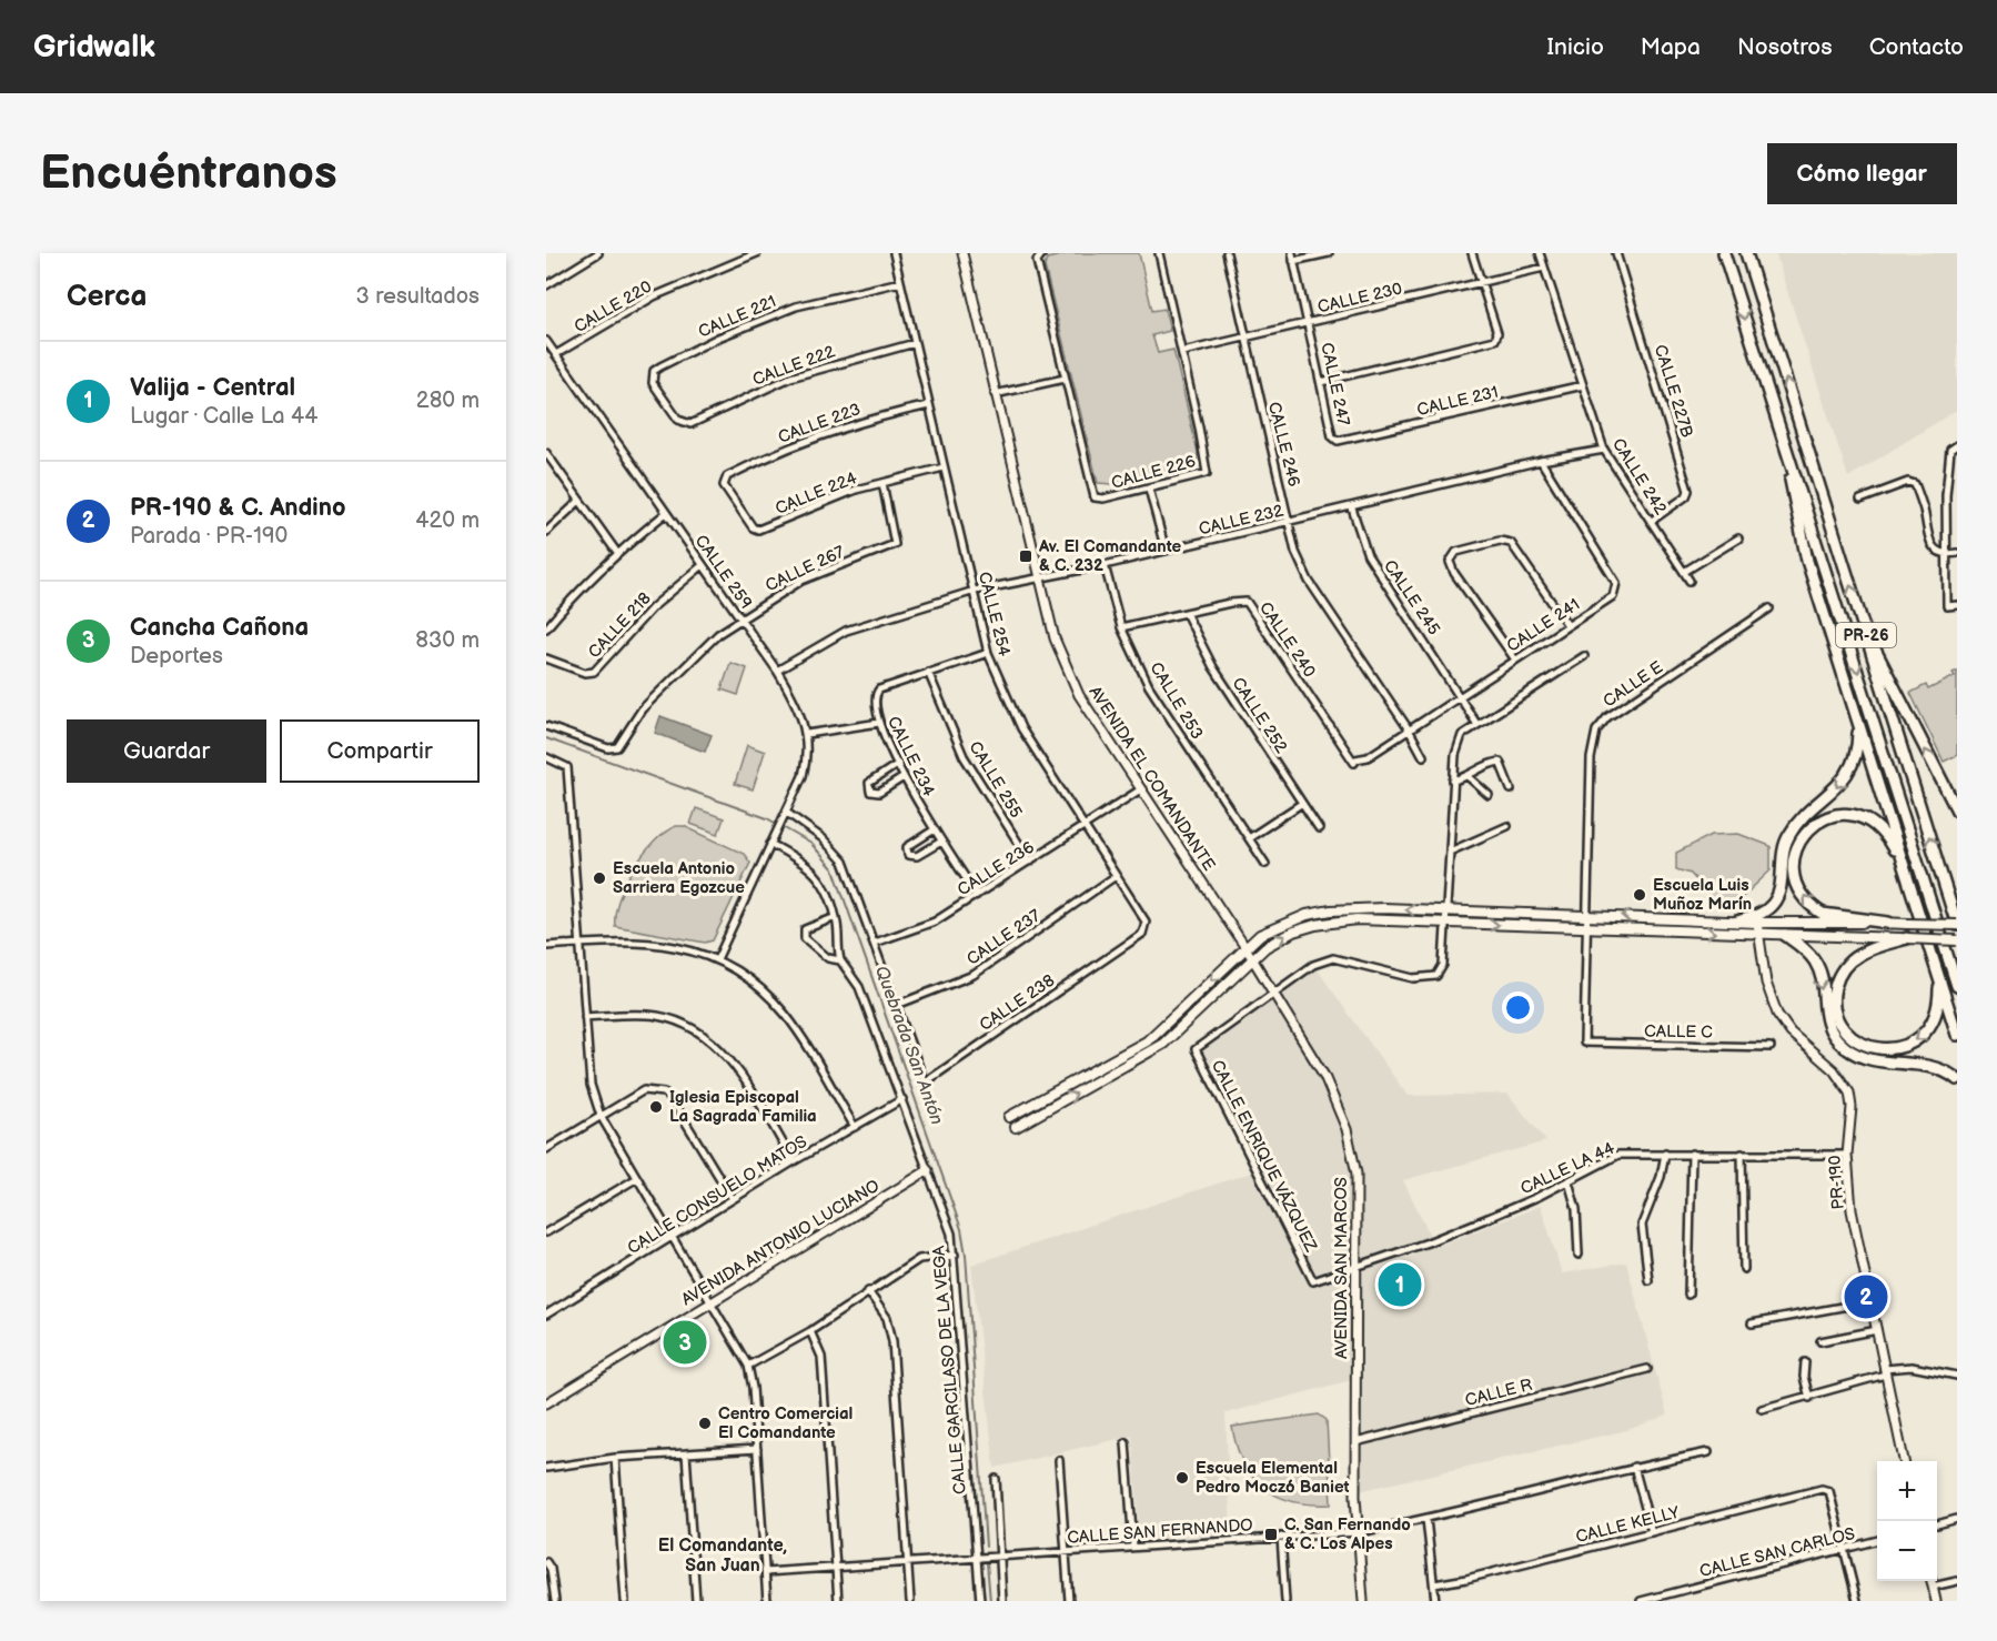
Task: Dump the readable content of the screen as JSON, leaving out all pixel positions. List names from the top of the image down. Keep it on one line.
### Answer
{"streets":{"highway":["PR-26"],"street":["CALLE 230","CALLE 220","CALLE 221","CALLE 222","CALLE 247","CALLE 227B","CALLE 231","CALLE 223","CALLE 246","CALLE 226","CALLE 242","CALLE 224","CALLE 232","CALLE 267","CALLE 259","CALLE 245","CALLE 254","CALLE 218","CALLE 241","CALLE 240","CALLE E","CALLE 253","CALLE 252","CALLE 234","AVENIDA EL COMANDANTE","CALLE 255","CALLE 236","CALLE 237","CALLE 238","CALLE C","CALLE ENRIQUE VÁZQUEZ","CALLE LA 44","PR-190","CALLE CONSUELO MATOS","AVENIDA ANTONIO LUCIANO","AVENIDA SAN MARCOS","CALLE GARCILASO DE LA VEGA","CALLE R","CALLE KELLY","CALLE SAN FERNANDO","CALLE SAN CARLOS"]},"crossings":[["CALLE 230","CALLE 247"],["CALLE 230","CALLE 246"],["CALLE 230","CALLE 226"],["CALLE 230","CALLE 242"],["CALLE 220","CALLE 259"],["CALLE 221","CALLE 222"],["CALLE 221","CALLE 254"],["CALLE 222","CALLE 254"],["CALLE 247","CALLE 231"],["CALLE 227B","CALLE 242"],["CALLE 231","CALLE 242"],["CALLE 223","CALLE 224"],["CALLE 223","CALLE 254"],["CALLE 246","CALLE 232"],["CALLE 246","CALLE 241"],["CALLE 242","CALLE 232"],["CALLE 224","CALLE 267"],["CALLE 224","CALLE 254"],["CALLE 232","CALLE 259"],["CALLE 232","CALLE 245"],["CALLE 232","CALLE 254"],["CALLE 232","CALLE 241"],["CALLE 232","CALLE 253"],["CALLE 232","AVENIDA EL COMANDANTE"],["CALLE 267","CALLE 259"],["CALLE 259","CALLE 218"],["CALLE 259","CALLE GARCILASO DE LA VEGA"],["CALLE 245","CALLE 241"],["CALLE 254","CALLE 234"],["CALLE 254","CALLE 236"],["CALLE 254","CALLE 237"],["CALLE 254","CALLE 238"],["CALLE 241","CALLE 240"],["CALLE 240","CALLE 253"],["CALLE 240","CALLE 252"],["CALLE 234","CALLE 255"],["CALLE 234","CALLE 236"],["AVENIDA EL COMANDANTE","CALLE 236"],["AVENIDA EL COMANDANTE","AVENIDA SAN MARCOS"],["CALLE 255","CALLE 236"],["CALLE 237","CALLE 238"],["CALLE ENRIQUE VÁZQUEZ","CALLE LA 44"],["CALLE ENRIQUE VÁZQUEZ","AVENIDA SAN MARCOS"],["CALLE LA 44","PR-190"],["CALLE LA 44","AVENIDA SAN MARCOS"],["CALLE CONSUELO MATOS","CALLE GARCILASO DE LA VEGA"],["AVENIDA ANTONIO LUCIANO","CALLE GARCILASO DE LA VEGA"],["AVENIDA SAN MARCOS","CALLE R"],["AVENIDA SAN MARCOS","CALLE SAN FERNANDO"],["CALLE GARCILASO DE LA VEGA","CALLE SAN FERNANDO"],["CALLE KELLY","CALLE SAN CARLOS"]],"districts":["El Comandante, San Juan"],"water":["Quebrada San Antón"],"places":{"transit":["Av. El Comandante & C. 232","C. San Fernando & C. Los Alpes"],"other":["Escuela Antonio Sarriera Egozcue","Escuela Luis Muñoz Marín","Iglesia Episcopal La Sagrada Familia","Centro Comercial El Comandante","Escuela Elemental Pedro Moczó Baniet"]},"page":{"header":"Gridwalk","nav":["Inicio","Mapa","Nosotros","Contacto"],"buttons":["Cómo llegar",["Guardar","Compartir"]],"title":"Encuéntranos","heading":["Cerca","3 resultados"],"list":[{"mark":"1","name":"Valija - Central","note":"Lugar · Calle La 44","value":"280 m"},{"mark":"2","name":"PR-190 & C. Andino","note":"Parada · PR-190","value":"420 m"},{"mark":"3","name":"Cancha Cañona","note":"Deportes","value":"830 m"}],"pins":["1","2","3"],"map_buttons":["+","−"]}}
